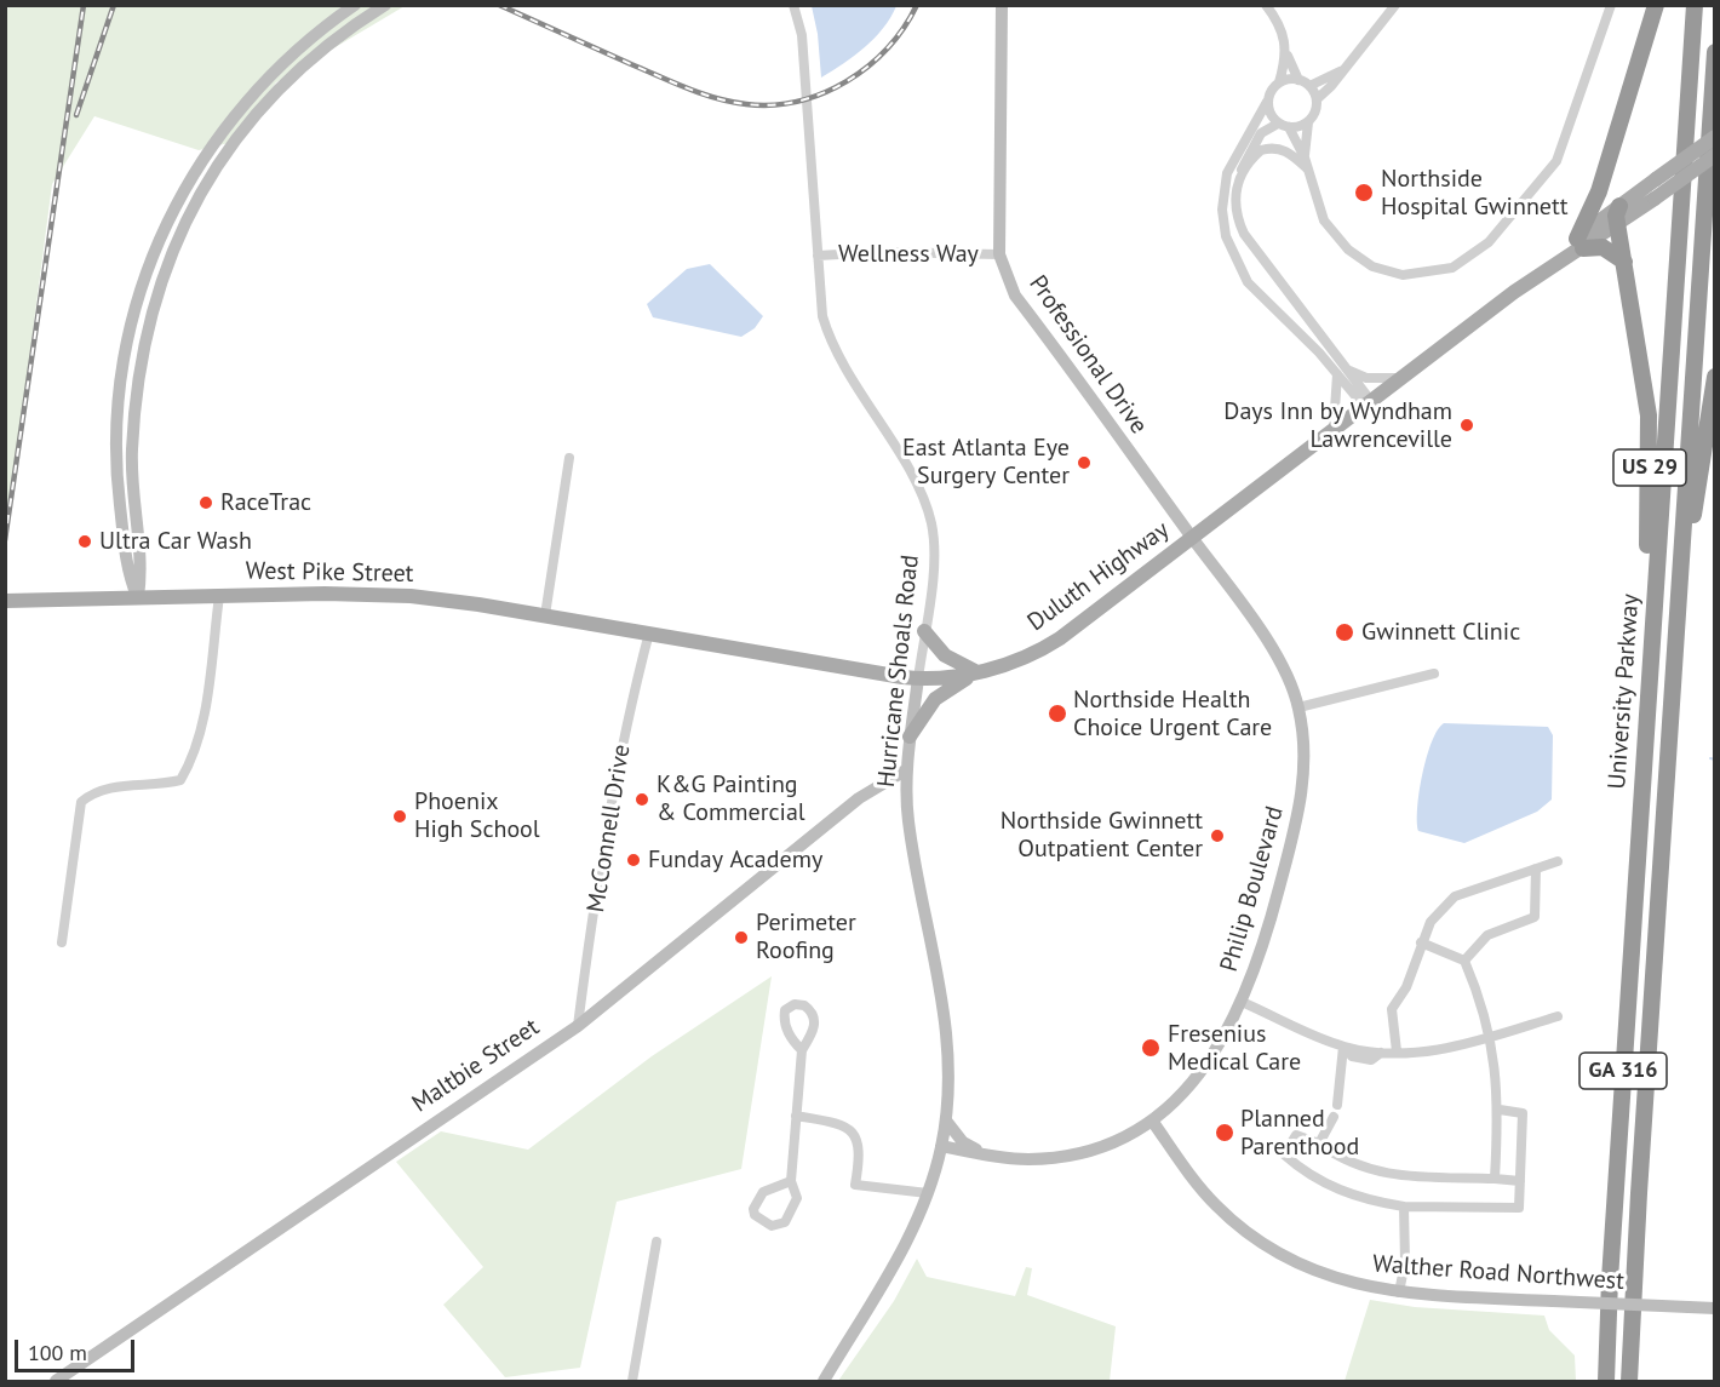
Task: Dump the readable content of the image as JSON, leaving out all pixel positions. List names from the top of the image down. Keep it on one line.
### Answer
{"streets":{"highway":["US 29","University Parkway","GA 316"],"main road":["West Pike Street","Duluth Highway"],"street":["Wellness Way","Professional Drive","Hurricane Shoals Road","McConnell Drive","Philip Boulevard","Maltbie Street","Walther Road Northwest"]},"crossings":[["Wellness Way","Professional Drive"],["Wellness Way","Hurricane Shoals Road"],["Professional Drive","Duluth Highway"],["Professional Drive","Philip Boulevard"],["US 29","Duluth Highway"],["US 29","University Parkway"],["West Pike Street","Duluth Highway"],["West Pike Street","McConnell Drive"],["Duluth Highway","Hurricane Shoals Road"],["Duluth Highway","McConnell Drive"],["Duluth Highway","Philip Boulevard"],["Hurricane Shoals Road","Philip Boulevard"],["Hurricane Shoals Road","Maltbie Street"],["McConnell Drive","Maltbie Street"],["Philip Boulevard","Walther Road Northwest"]],"places":["Northside Hospital Gwinnett","Days Inn by Wyndham Lawrenceville","East Atlanta Eye Surgery Center","RaceTrac","Ultra Car Wash","Gwinnett Clinic","Northside Health Choice Urgent Care","K&G Painting & Commercial","Phoenix High School","Northside Gwinnett Outpatient Center","Funday Academy","Perimeter Roofing","Fresenius Medical Care","Planned Parenthood"],"scale_bar":"100 m"}
